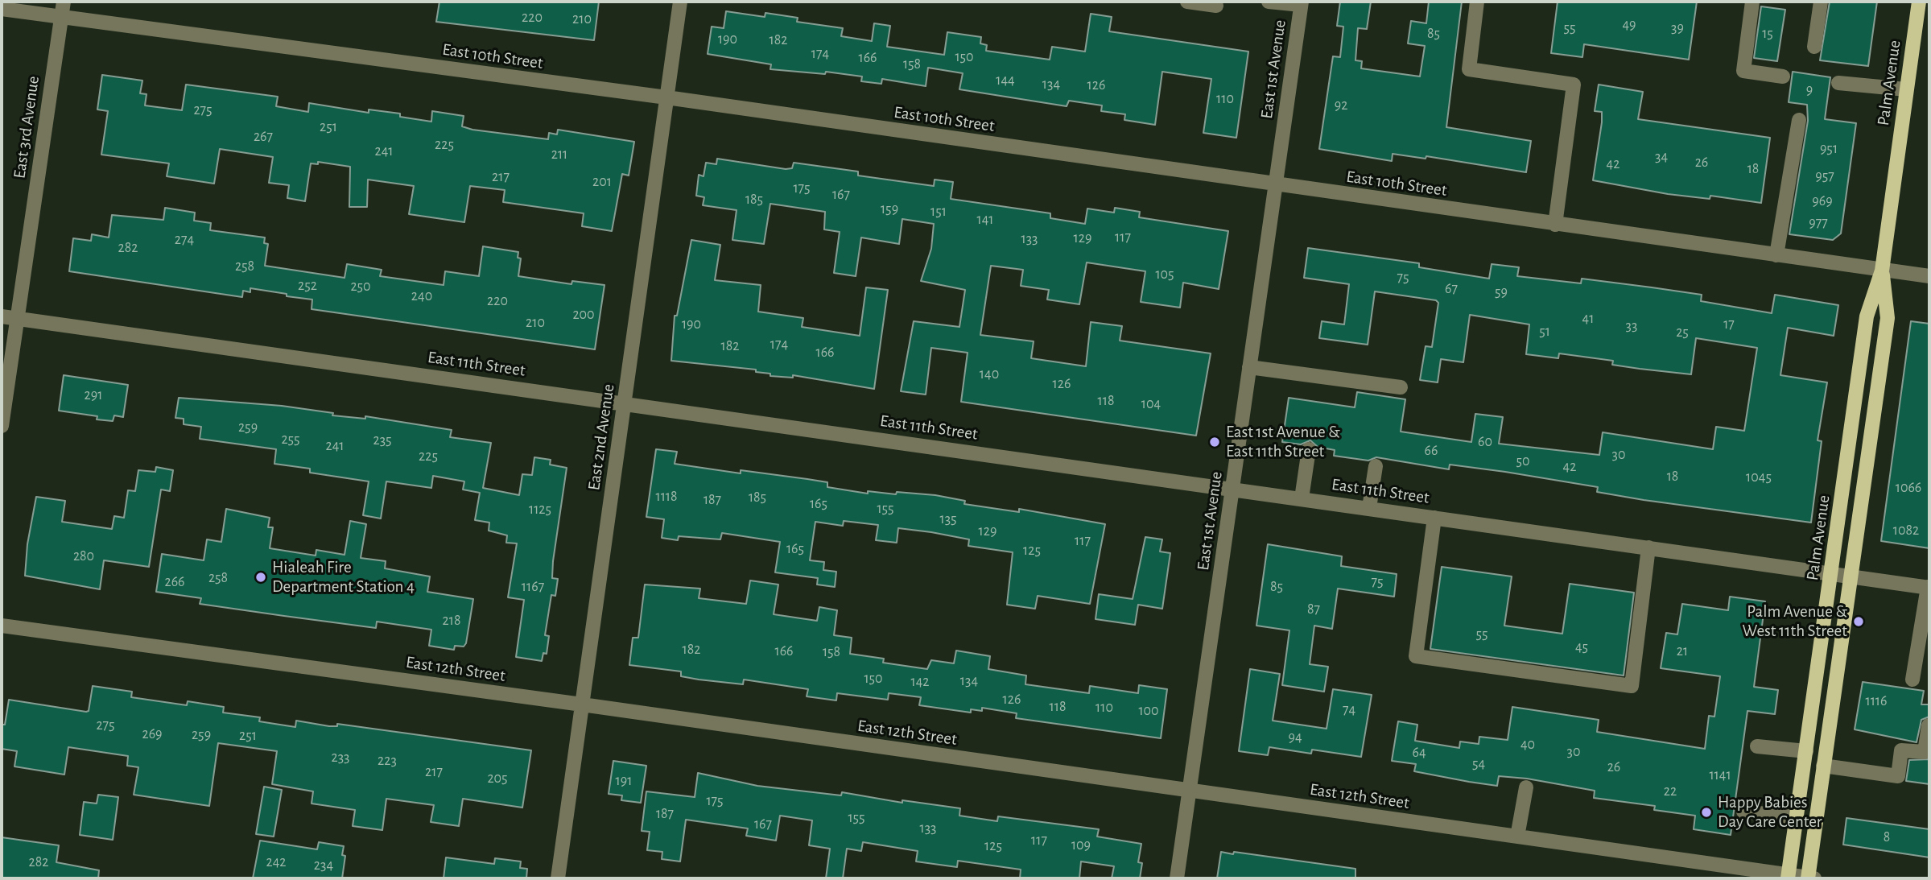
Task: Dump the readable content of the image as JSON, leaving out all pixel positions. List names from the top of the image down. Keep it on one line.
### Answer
{"streets":{"main road":["Palm Avenue"],"street":["East 10th Street","East 1st Avenue","East 3rd Avenue","East 11th Street","East 2nd Avenue","East 12th Street"]},"crossings":[["East 10th Street","East 1st Avenue"],["East 10th Street","Palm Avenue"],["East 10th Street","East 3rd Avenue"],["East 10th Street","East 2nd Avenue"],["East 1st Avenue","East 11th Street"],["East 1st Avenue","East 12th Street"],["Palm Avenue","East 11th Street"],["Palm Avenue","East 12th Street"],["East 3rd Avenue","East 11th Street"],["East 11th Street","East 2nd Avenue"],["East 2nd Avenue","East 12th Street"]],"places":["East 1st Avenue & East 11th Street","Hialeah Fire Department Station 4","Palm Avenue & West 11th Street","Happy Babies Day Care Center"],"house_numbers":["220","210","49","55","39","85","15","190","182","174","150","166","158","144","134","126","9","110","92","275","251","267","225","951","241","211","34","26","42","18","957","217","201","175","167","185","969","159","151","141","977","117","129","133","274","282","258","105","75","252","250","67","59","240","220","200","41","210","190","17","33","51","25","174","182","166","140","126","291","118","104","259","255","235","60","241","66","30","225","50","42","18","1045","1066","1118","185","187","165","155","1125","135","1082","129","117","165","125","280","258","266","75","1167","85","87","218","55","45","182","166","21","158","150","134","142","126","1116","118","110","74","100","275","269","259","251","94","40","30","64","233","223","54","26","217","1141","205","191","22","175","187","155","167","133","8","117","109","125","282","242","234"]}
